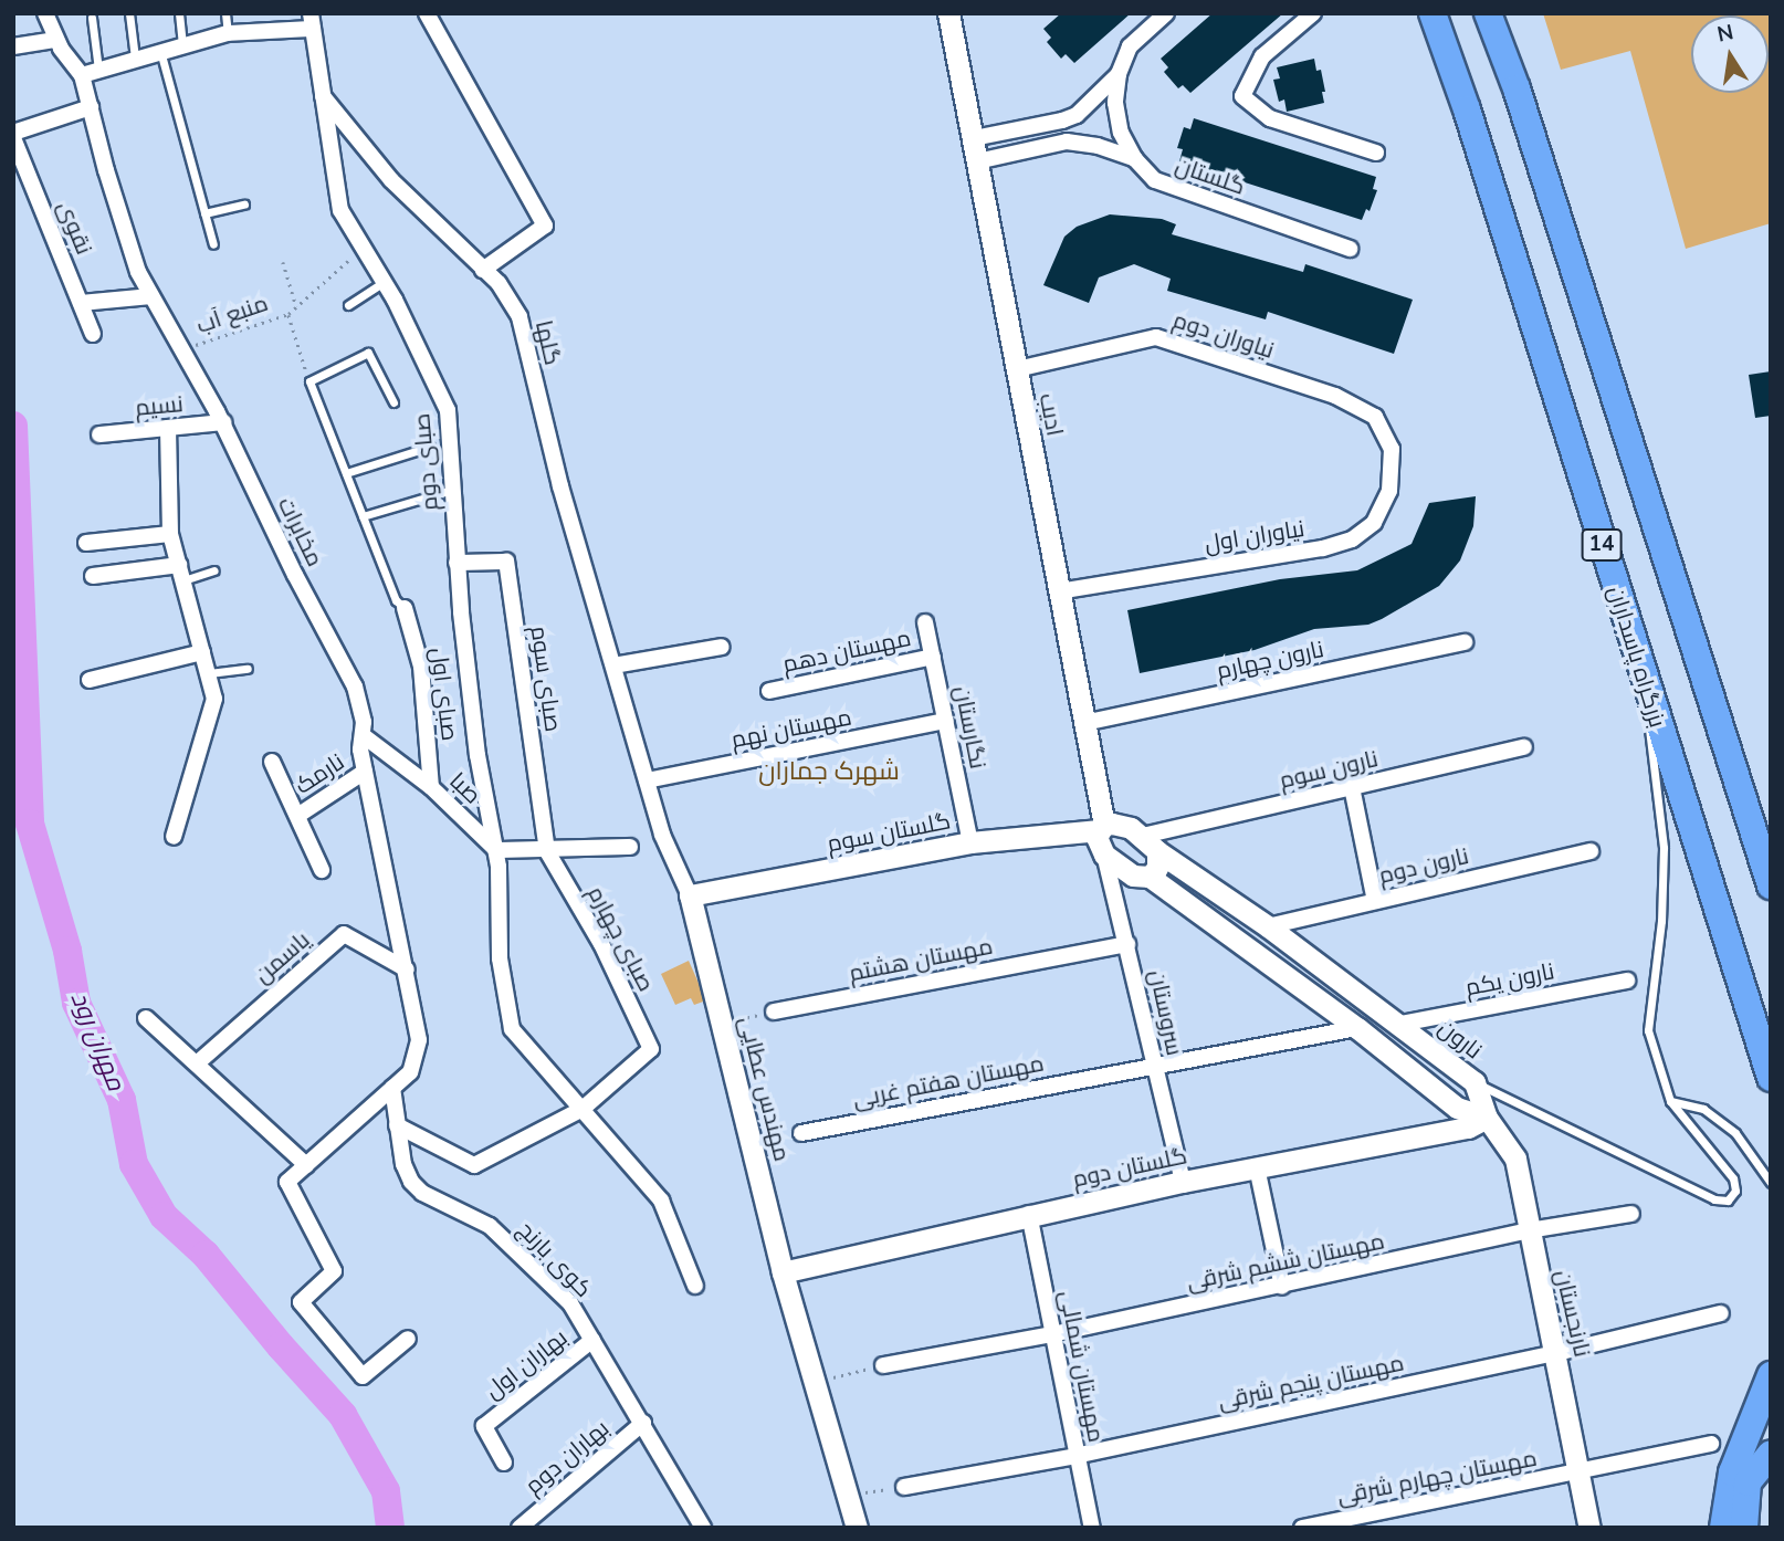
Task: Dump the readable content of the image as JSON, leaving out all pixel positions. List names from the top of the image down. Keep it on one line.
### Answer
{"streets":{"highway":["14","بزرگراه پاسداران"],"street":["گلستان","نقوی","نیاوران دوم","گلها","نسیم","ادیب","صبای دوم","مخابرات","نیاوران اول","مهستان دهم","نارون چهارم","صبای سوم","صبای اول","نگارستان","مهستان نهم","نارون سوم","نارمک","صبا","گلستان سوم","نارون دوم","صبای چهارم","یاسمن","مهستان هشتم","نارون یکم","سروستان","نارون","مهستان هفتم غربی","مهندس عطایی","گلستان دوم","کوی بارنج","مهستان ششم شرقی","نارنجستان","بهاران اول","مهستان شمالی","مهستان پنجم شرقی","بهاران دوم","مهستان چهارم شرقی"],"path":["منبع آب"]},"crossings":[["منبع آب","صبای دوم"],["منبع آب","مخابرات"],["نیاوران دوم","ادیب"],["نیاوران دوم","نیاوران اول"],["گلها","صبای دوم"],["گلها","مهندس عطایی"],["نسیم","مخابرات"],["ادیب","نیاوران اول"],["ادیب","نارون چهارم"],["ادیب","گلستان سوم"],["ادیب","سروستان"],["ادیب","نارون"],["صبای دوم","صبای سوم"],["صبای دوم","صبا"],["صبای دوم","صبای چهارم"],["مخابرات","نارمک"],["مخابرات","صبا"],["مخابرات","یاسمن"],["مخابرات","کوی بارنج"],["مهستان دهم","نگارستان"],["صبای سوم","صبای چهارم"],["صبای اول","صبا"],["نگارستان","مهستان نهم"],["نگارستان","گلستان سوم"],["مهستان نهم","مهندس عطایی"],["نارون سوم","نارون"],["گلستان سوم","نارون"],["گلستان سوم","مهندس عطایی"],["نارون دوم","نارون"],["مهستان هشتم","سروستان"],["نارون یکم","نارون"],["سروستان","مهستان هفتم غربی"],["سروستان","گلستان دوم"],["نارون","گلستان دوم"],["نارون","نارنجستان"],["مهندس عطایی","گلستان دوم"],["گلستان دوم","نارنجستان"],["گلستان دوم","مهستان شمالی"],["کوی بارنج","بهاران اول"],["کوی بارنج","بهاران دوم"],["مهستان ششم شرقی","نارنجستان"],["مهستان ششم شرقی","مهستان شمالی"],["نارنجستان","مهستان پنجم شرقی"],["نارنجستان","مهستان چهارم شرقی"],["مهستان شمالی","مهستان پنجم شرقی"]],"districts":["شهرک جماران"],"water":["مهران رود"],"north":"top"}
